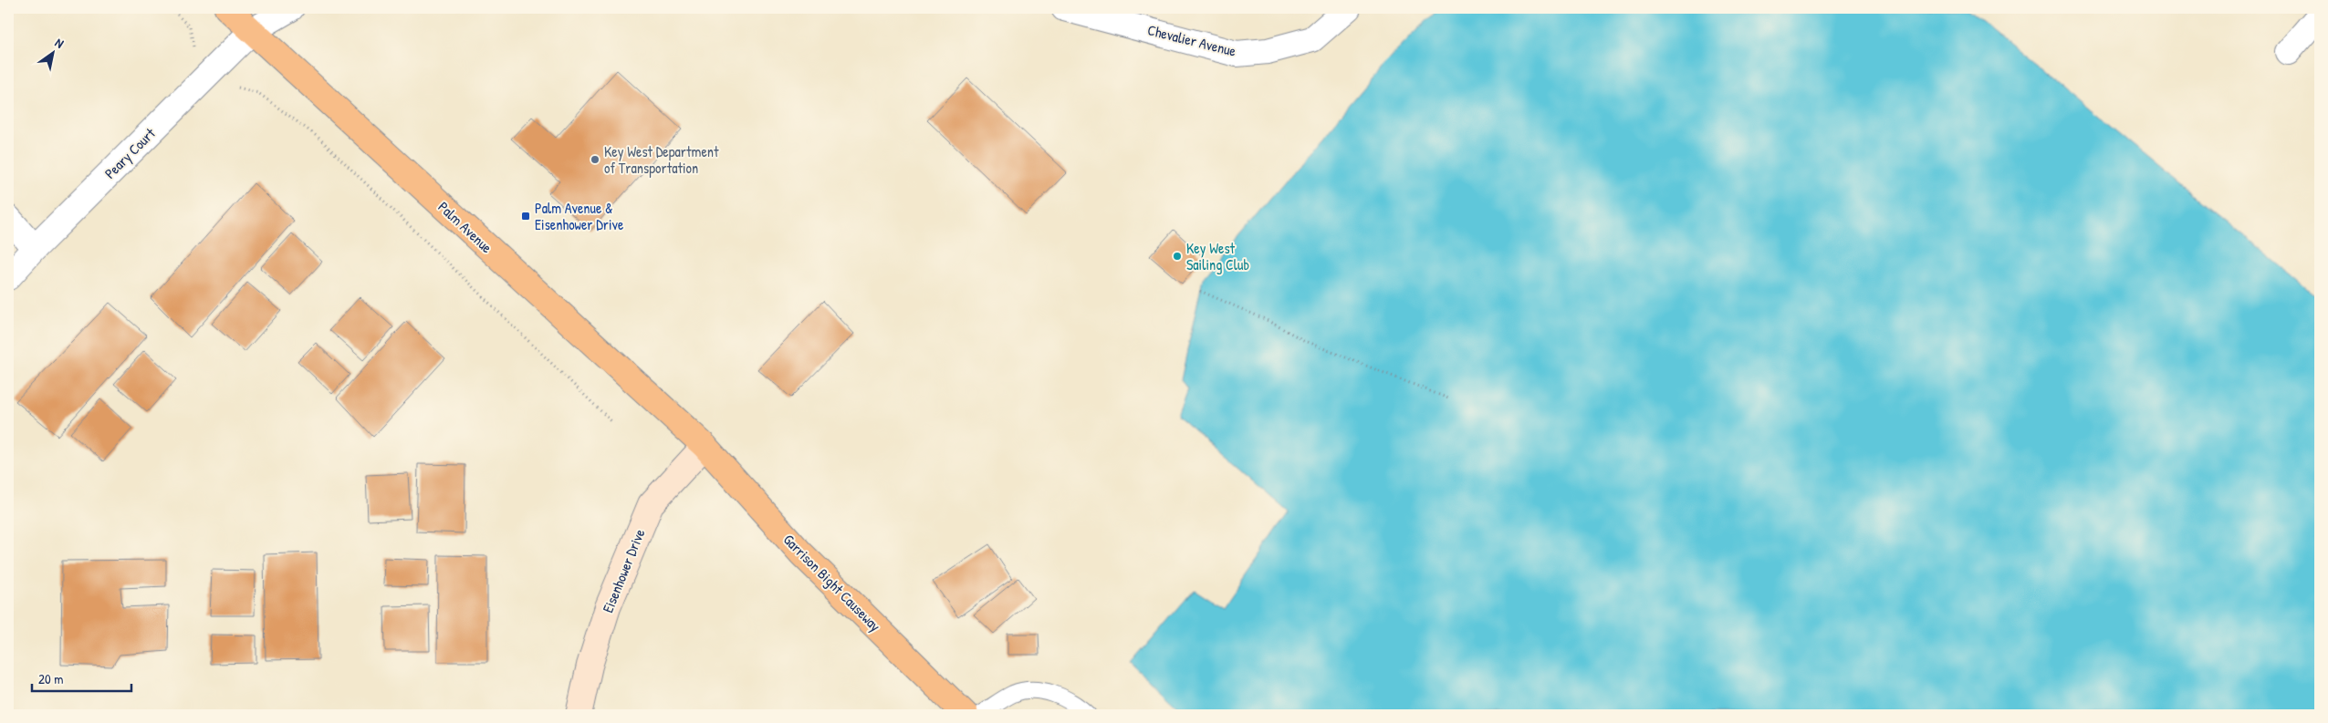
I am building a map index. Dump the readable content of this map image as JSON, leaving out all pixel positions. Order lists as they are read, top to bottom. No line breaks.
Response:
{"streets":{"main road":["Palm Avenue","Garrison Bight Causeway"],"street":["Chevalier Avenue","Peary Court","Eisenhower Drive"]},"crossings":[["Peary Court","Palm Avenue"],["Palm Avenue","Eisenhower Drive"],["Palm Avenue","Garrison Bight Causeway"],["Eisenhower Drive","Garrison Bight Causeway"]],"places":{"other":["Key West Department of Transportation","Key West Sailing Club"],"transit":["Palm Avenue & Eisenhower Drive"]},"scale_bar":"20 m","north":"top right"}
